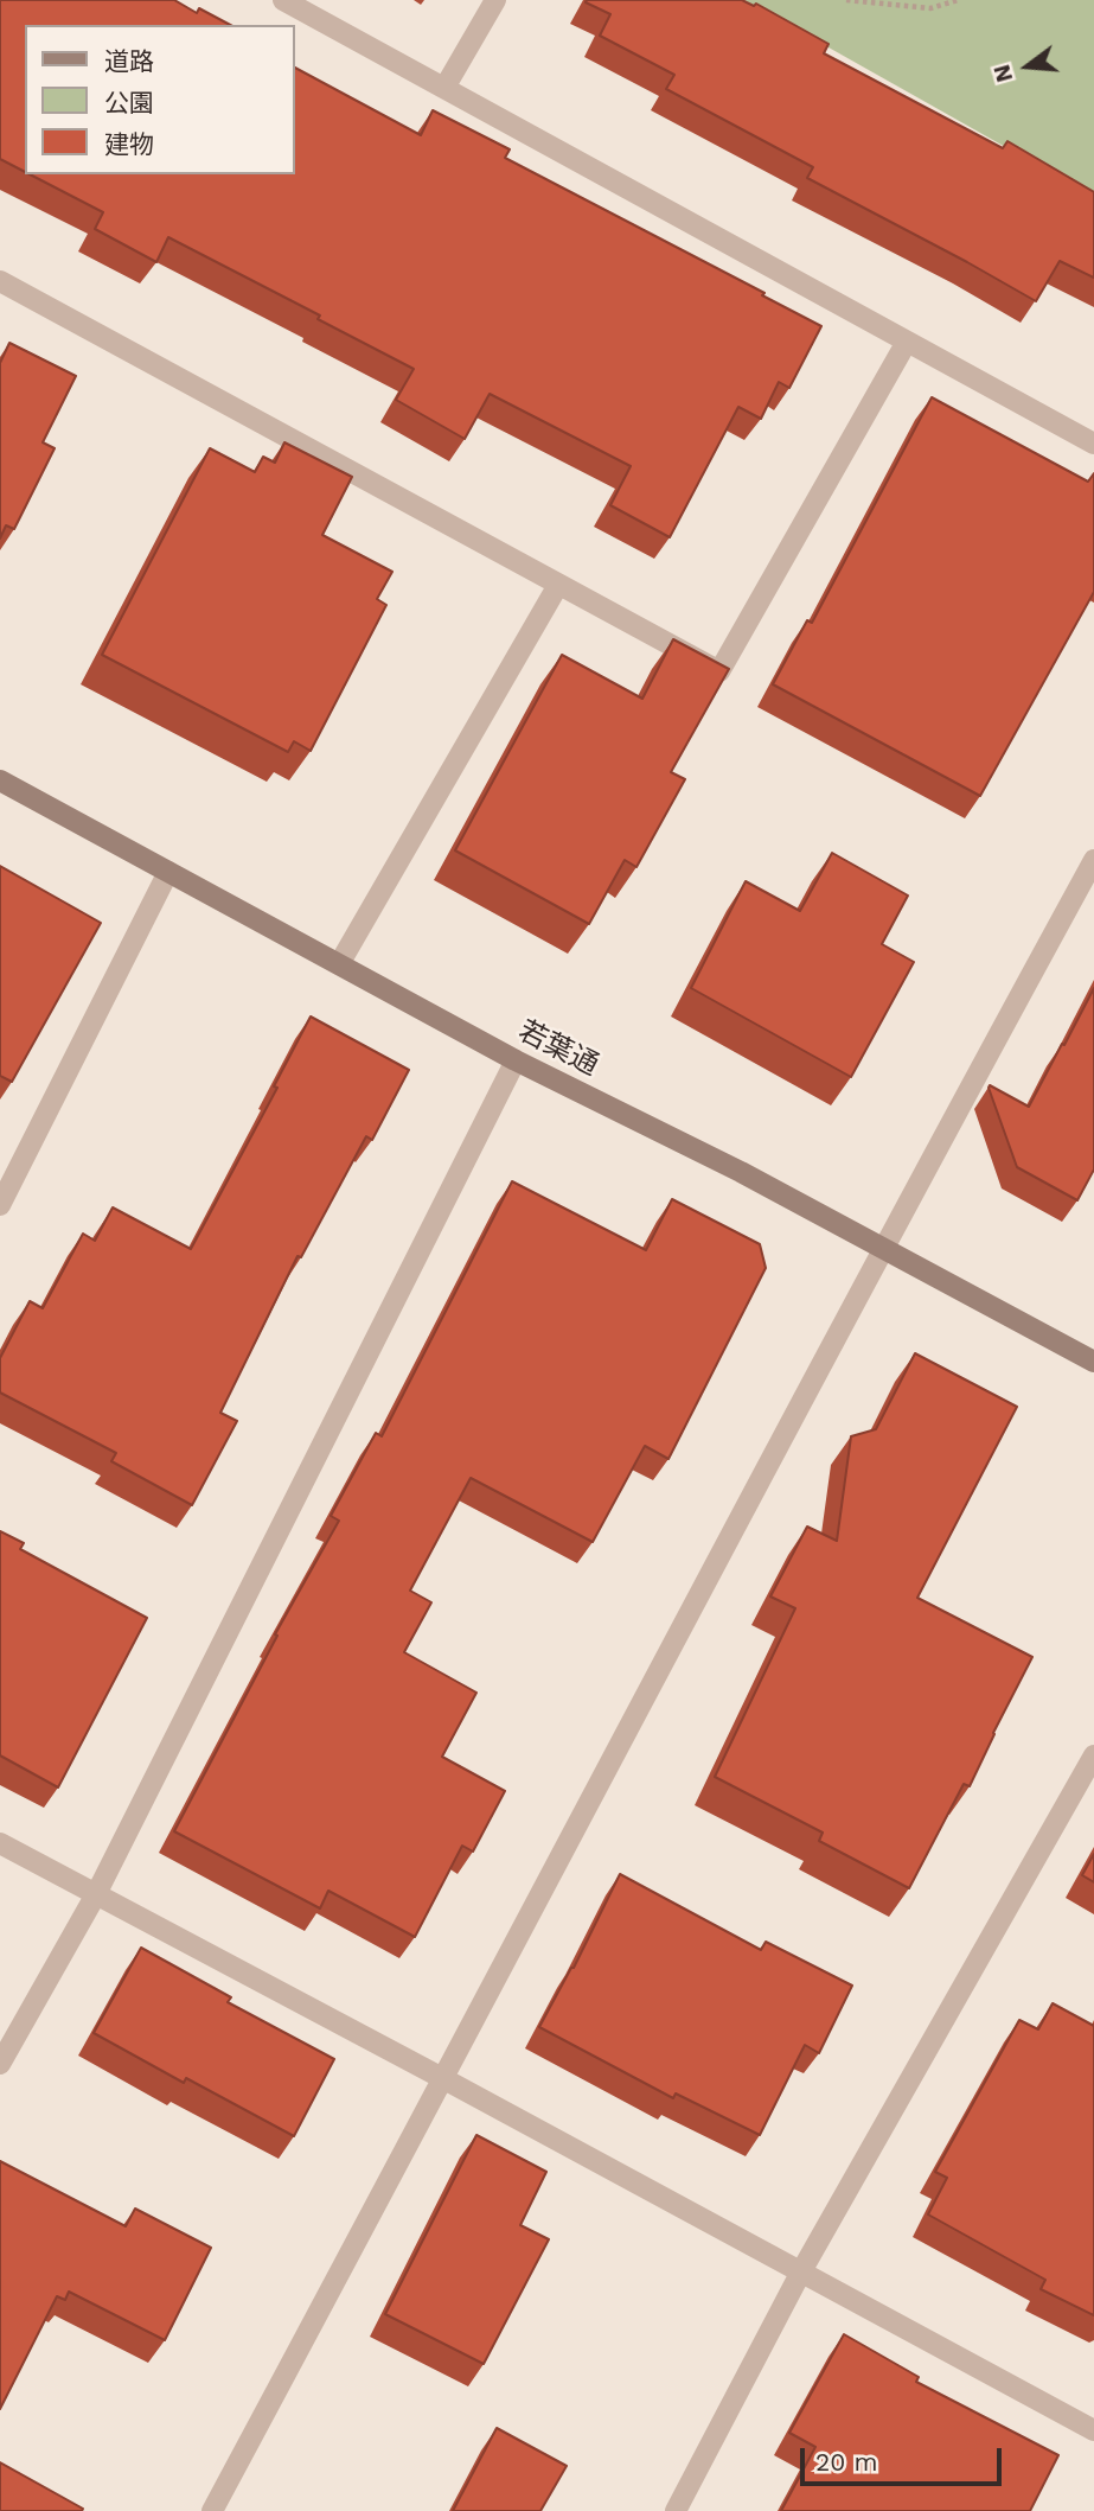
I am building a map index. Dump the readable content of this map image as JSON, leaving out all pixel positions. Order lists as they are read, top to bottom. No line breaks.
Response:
{"streets":{"street":["若葉通"]},"legend":["道路","公園","建物"],"scale_bar":"20 m","north":"left"}
